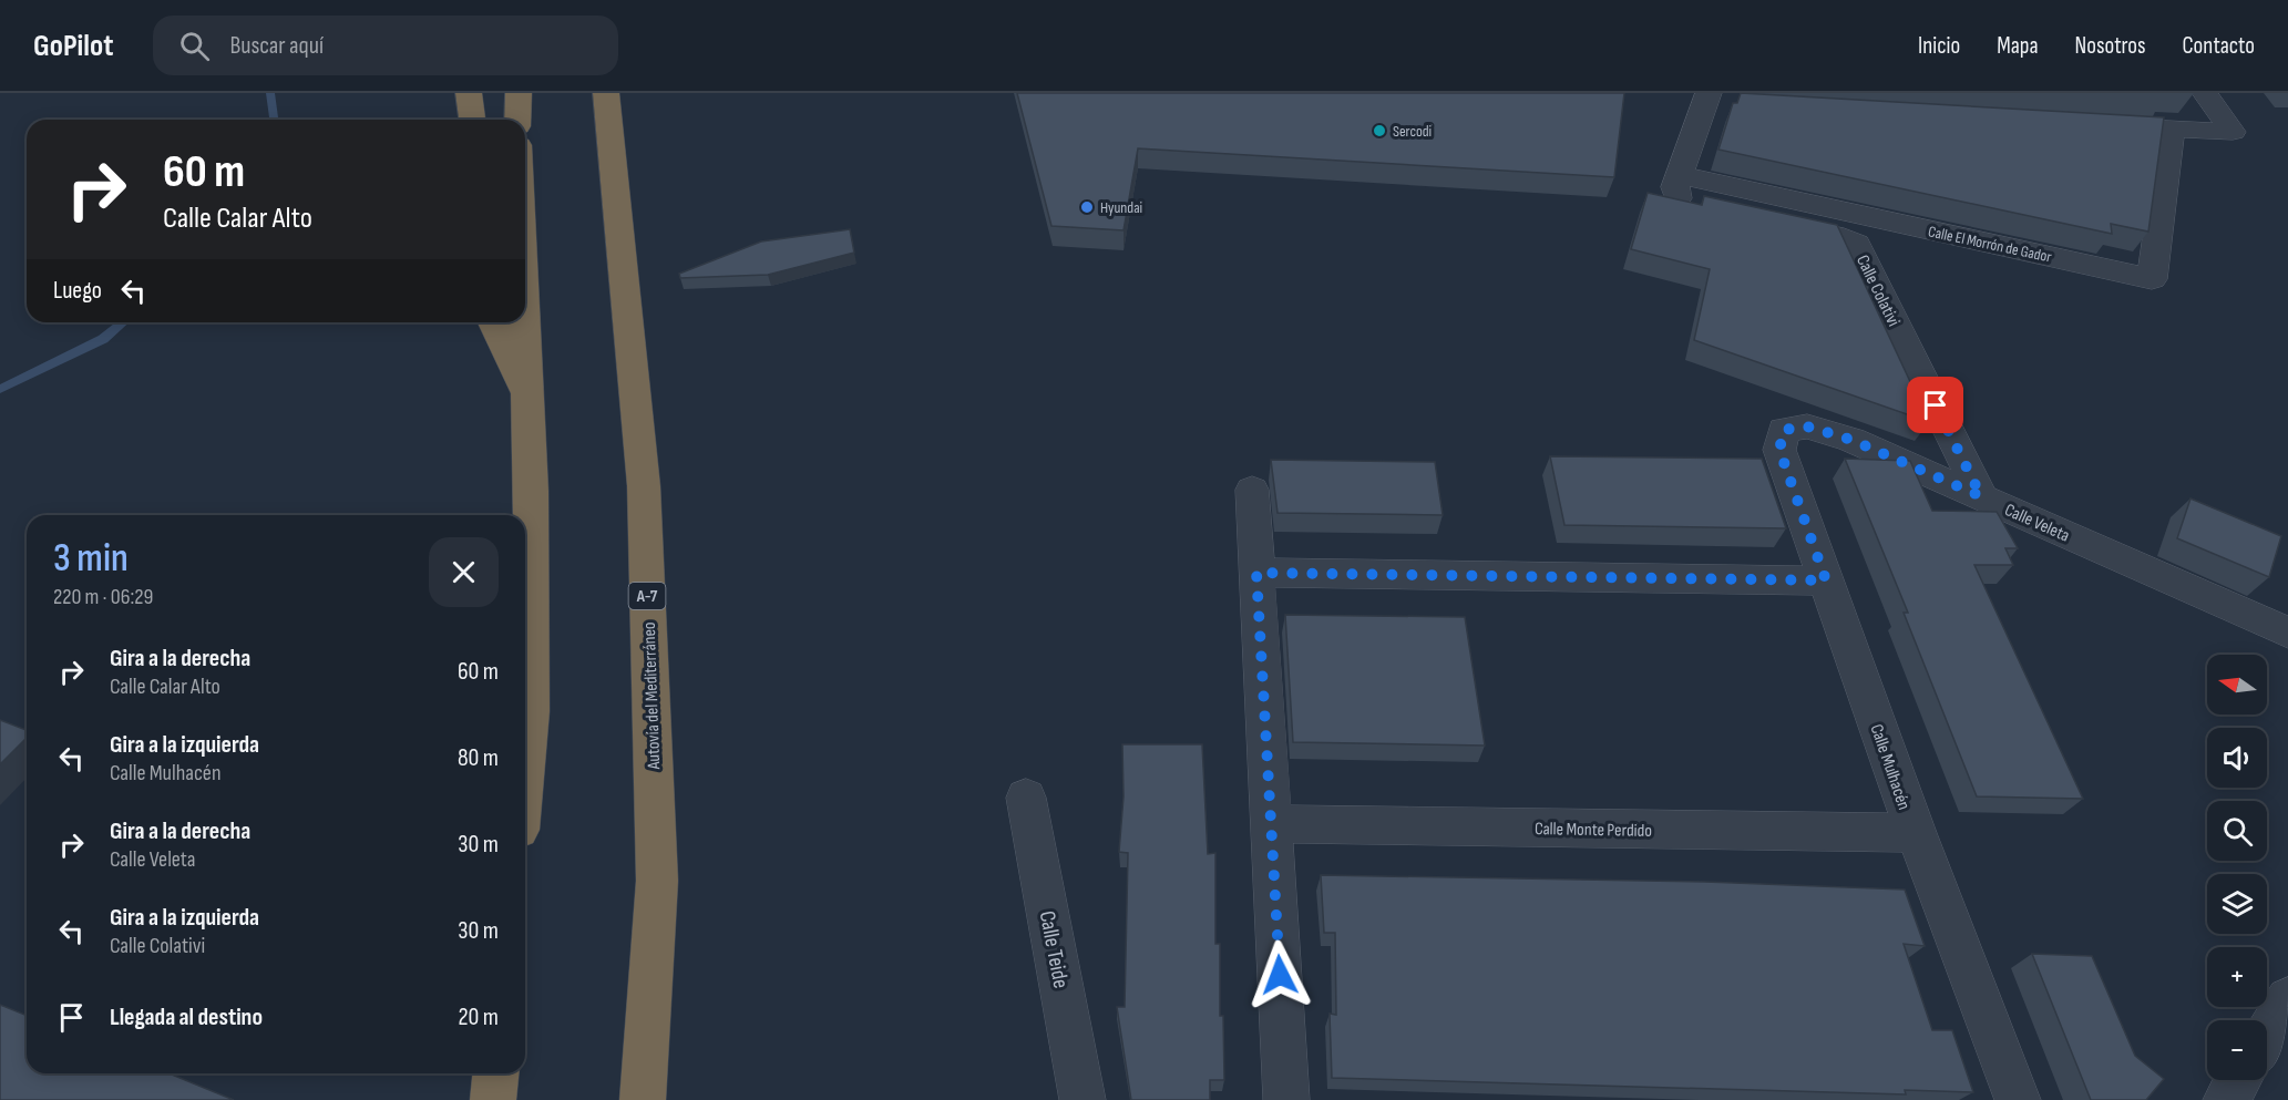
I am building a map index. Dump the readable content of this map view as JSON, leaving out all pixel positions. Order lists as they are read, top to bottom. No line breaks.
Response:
{"streets":{"highway":["A-7","Autovía del Mediterráneo"],"street":["Calle El Morrón de Gador","Calle Colativi","Calle Veleta","Calle Mulhacén","Calle Monte Perdido","Calle Teide"]},"crossings":[["Calle El Morrón de Gador","Calle Colativi"],["Calle Colativi","Calle Veleta"],["Calle Veleta","Calle Mulhacén"],["Calle Mulhacén","Calle Monte Perdido"]],"places":["Sercodi","Hyundai"],"north":"left","page":{"header":"GoPilot","search":"Buscar aquí","nav":["Inicio","Mapa","Nosotros","Contacto"],"turn":["60 m","Calle Calar Alto"],"then":"Luego","heading":["3 min","220 m · 06:29"],"list":[{"name":"Gira a la derecha","note":"Calle Calar Alto","value":"60 m"},{"name":"Gira a la izquierda","note":"Calle Mulhacén","value":"80 m"},{"name":"Gira a la derecha","note":"Calle Veleta","value":"30 m"},{"name":"Gira a la izquierda","note":"Calle Colativi","value":"30 m"},{"name":"Llegada al destino","value":"20 m"}],"map_buttons":["+","−"]}}
